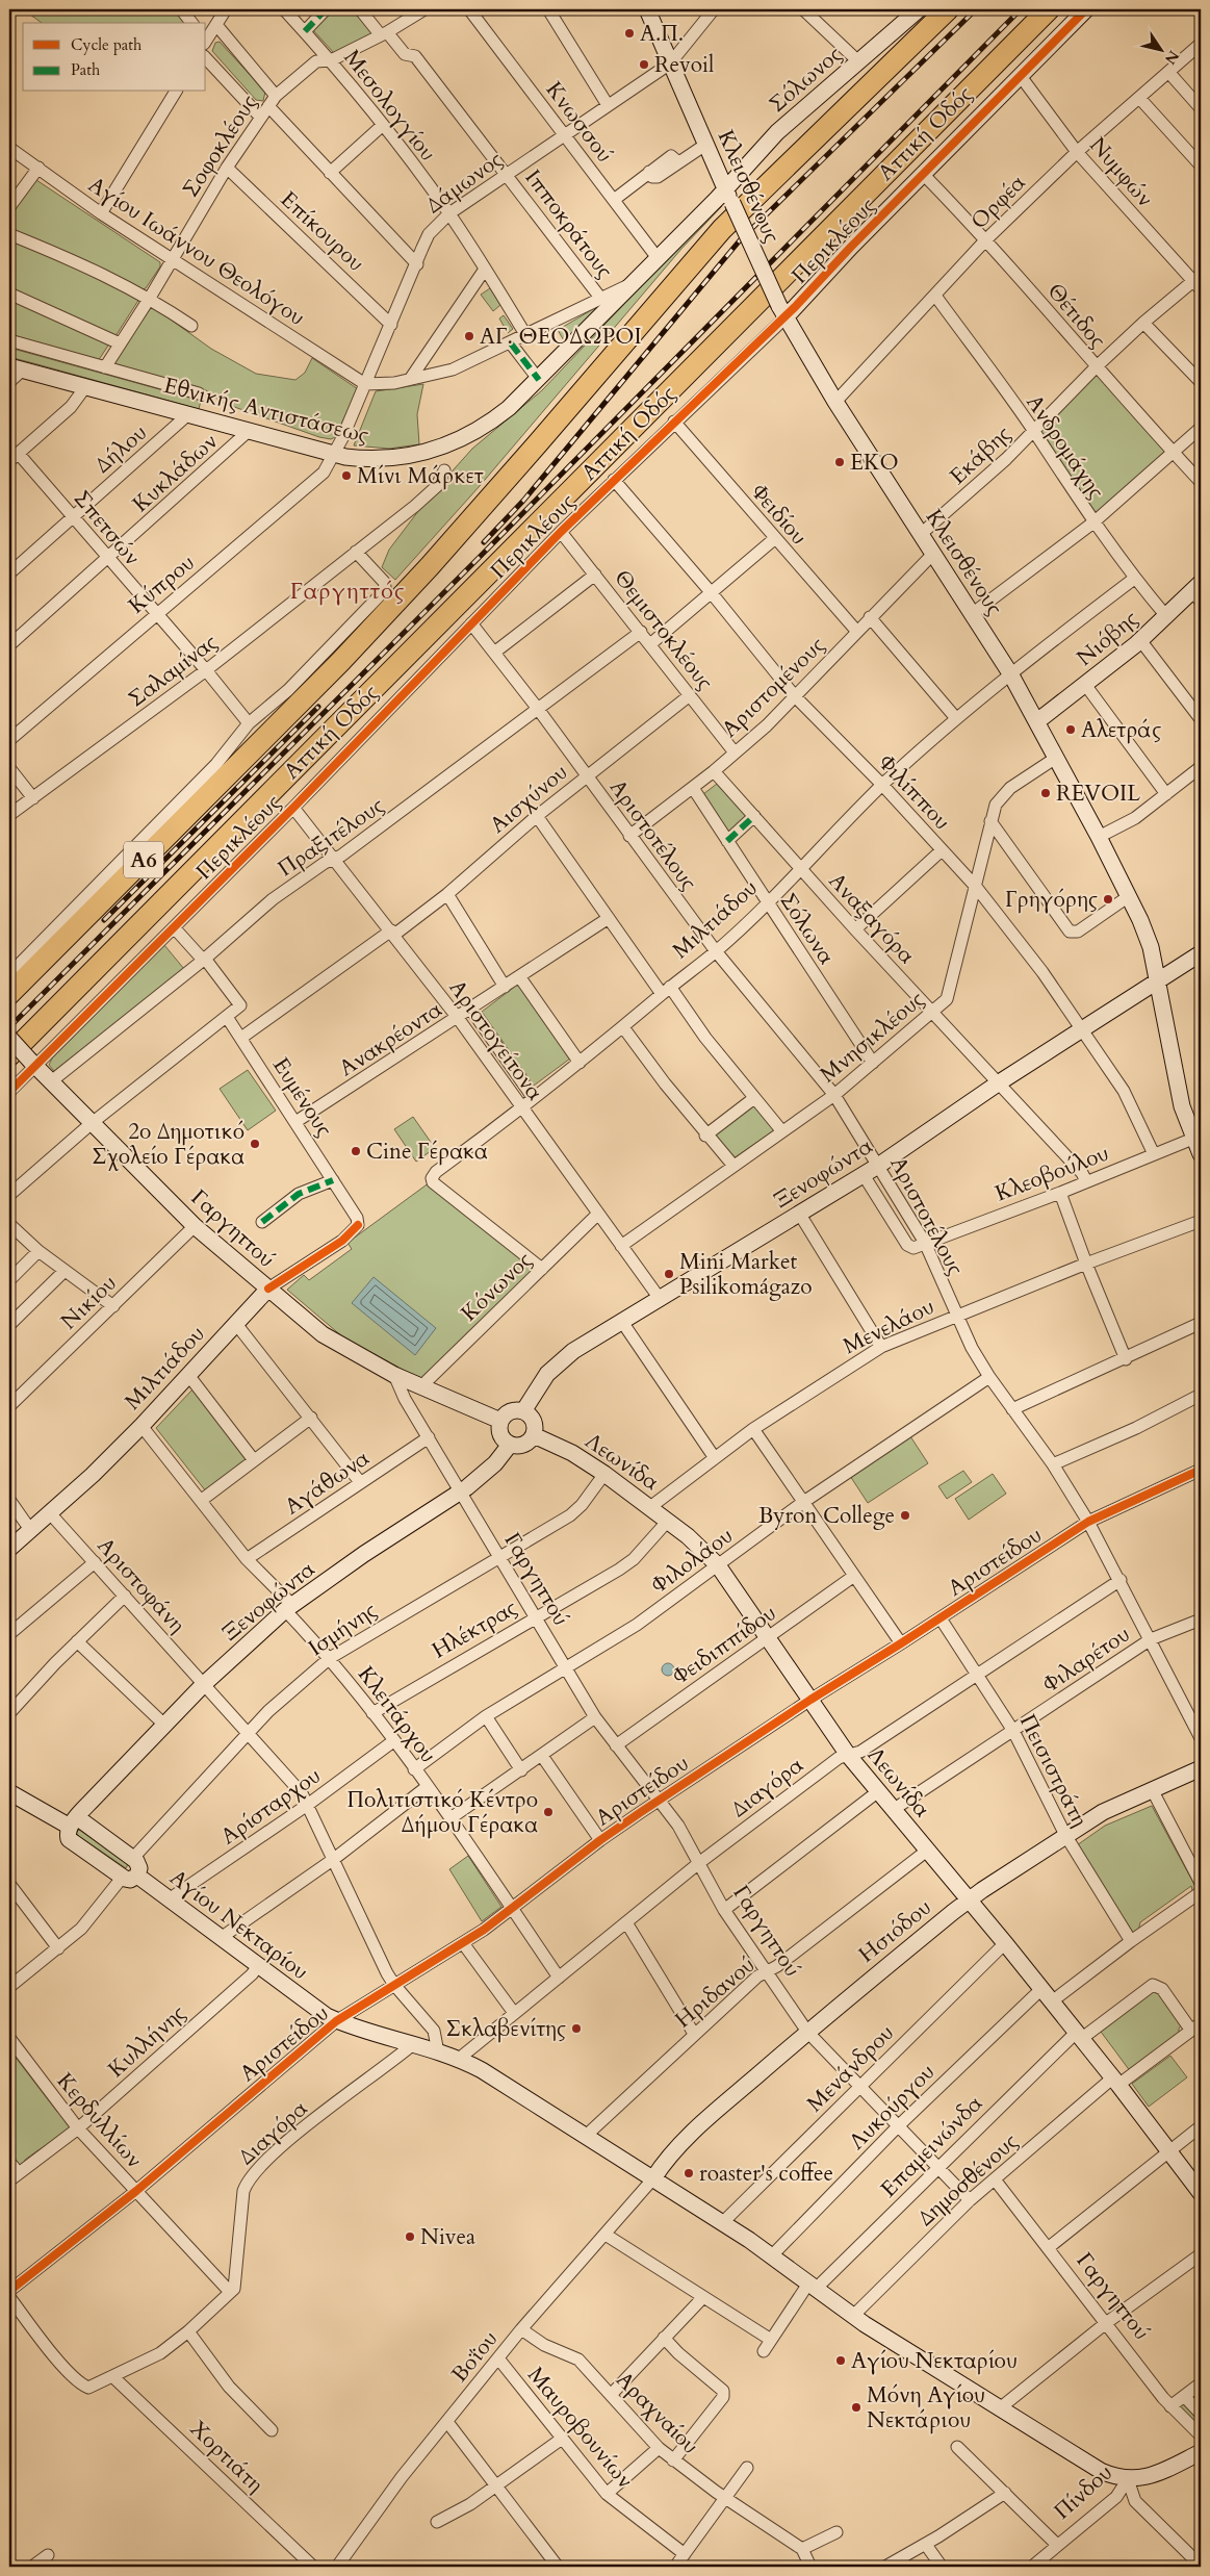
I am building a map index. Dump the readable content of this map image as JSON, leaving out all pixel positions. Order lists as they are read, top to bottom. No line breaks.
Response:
{"streets":{"highway":["Αττική Οδός","Α6"],"street":["Σόλωνος","Μεσολογγίου","Κνωσσού","Σοφοκλέους","Νυμφών","Δάμωνος","Κλεισθένους","Ορφέα","Ιπποκράτους","Επίκουρου","Περικλέους","Αγίου Ιωάννου Θεολόγου","Θέτιδος","Εθνικής Αντιστάσεως","Ανδρομάχης","Δήλου","Εκάβης","Κυκλάδων","Φειδίου","Σπετσών","Κύπρου","Θεμιστοκλέους","Νιόβης","Σαλαμίνας","Αριστομένους","Φιλίππου","Αισχύνου","Αριστοτέλους","Πραξιτέλους","Αναξαγόρα","Μιλτιάδου","Σόλωνα","Μνησικλέους","Ανακρέοντα","Αριστογείτονα","Ευμένους","Ξενοφώντα","Κλεοβούλου","Γαργηττού","Κόνωνος","Νικίου","Μενελάου","Λεωνίδα","Αγάθωνα","Φιλολάου","Αριστείδου","Αριστοφάνη","Ισμήνης","Ηλέκτρας","Φειδιππίδου","Φιλαρέτου","Κλειτάρχου","Πεισιστράτη","Διαγόρα","Αρίσταρχου","Αγίου Νεκταρίου","Ησιόδου","Ηριδανού","Κυλλήνης","Μενάνδρου","Λυκούργου","Κερδυλλίων","Επαμεινώνδα","Δημοσθένους","Βοΐου","Αραχναίου","Μαυροβουνίων","Χορτιάτη","Πίνδου"]},"crossings":[["Σόλωνος","Κλεισθένους"],["Σόλωνος","Εθνικής Αντιστάσεως"],["Μεσολογγίου","Σοφοκλέους"],["Μεσολογγίου","Δάμωνος"],["Κνωσσού","Δάμωνος"],["Κνωσσού","Εθνικής Αντιστάσεως"],["Σοφοκλέους","Ιπποκράτους"],["Σοφοκλέους","Επίκουρου"],["Σοφοκλέους","Αγίου Ιωάννου Θεολόγου"],["Νυμφών","Ορφέα"],["Νυμφών","Περικλέους"],["Νυμφών","Εκάβης"],["Δάμωνος","Κλεισθένους"],["Δάμωνος","Ιπποκράτους"],["Δάμωνος","Επίκουρου"],["Δάμωνος","Αγίου Ιωάννου Θεολόγου"],["Δάμωνος","Εθνικής Αντιστάσεως"],["Δάμωνος","Κύπρου"],["Κλεισθένους","Ορφέα"],["Κλεισθένους","Περικλέους"],["Κλεισθένους","Εθνικής Αντιστάσεως"],["Κλεισθένους","Εκάβης"],["Κλεισθένους","Νιόβης"],["Κλεισθένους","Αριστομένους"],["Κλεισθένους","Μιλτιάδου"],["Κλεισθένους","Μνησικλέους"],["Κλεισθένους","Ξενοφώντα"],["Κλεισθένους","Κλεοβούλου"],["Ορφέα","Θέτιδος"],["Ορφέα","Ανδρομάχης"],["Περικλέους","Θέτιδος"],["Περικλέους","Φειδίου"],["Περικλέους","Θεμιστοκλέους"],["Περικλέους","Φιλίππου"],["Περικλέους","Αριστοτέλους"],["Περικλέους","Αριστογείτονα"],["Περικλέους","Γαργηττού"],["Θέτιδος","Εκάβης"],["Εθνικής Αντιστάσεως","Δήλου"],["Εθνικής Αντιστάσεως","Κυκλάδων"],["Εθνικής Αντιστάσεως","Κύπρου"],["Ανδρομάχης","Εκάβης"],["Ανδρομάχης","Νιόβης"],["Ανδρομάχης","Μιλτιάδου"],["Δήλου","Σπετσών"],["Κυκλάδων","Σπετσών"],["Φειδίου","Αριστομένους"],["Σπετσών","Κύπρου"],["Σπετσών","Σαλαμίνας"],["Θεμιστοκλέους","Αριστομένους"],["Θεμιστοκλέους","Αισχύνου"],["Θεμιστοκλέους","Πραξιτέλους"],["Αριστομένους","Φιλίππου"],["Αριστομένους","Αριστοτέλους"],["Αριστομένους","Αναξαγόρα"],["Αριστομένους","Σόλωνα"],["Φιλίππου","Μιλτιάδου"],["Φιλίππου","Μνησικλέους"],["Φιλίππου","Ξενοφώντα"],["Φιλίππου","Κλεοβούλου"],["Αισχύνου","Αριστοτέλους"],["Αισχύνου","Αριστογείτονα"],["Αισχύνου","Ευμένους"],["Αριστοτέλους","Πραξιτέλους"],["Αριστοτέλους","Μιλτιάδου"],["Αριστοτέλους","Μνησικλέους"],["Αριστοτέλους","Ξενοφώντα"],["Αριστοτέλους","Κλεοβούλου"],["Αριστοτέλους","Μενελάου"],["Αριστοτέλους","Φιλολάου"],["Αριστοτέλους","Αριστείδου"],["Αριστοτέλους","Φιλαρέτου"],["Αριστοτέλους","Διαγόρα"],["Πραξιτέλους","Αριστογείτονα"],["Πραξιτέλους","Γαργηττού"],["Αναξαγόρα","Μιλτιάδου"],["Αναξαγόρα","Μνησικλέους"],["Αναξαγόρα","Ξενοφώντα"],["Αναξαγόρα","Κλεοβούλου"],["Μιλτιάδου","Σόλωνα"],["Μιλτιάδου","Αριστογείτονα"],["Μιλτιάδου","Ευμένους"],["Μιλτιάδου","Γαργηττού"],["Μιλτιάδου","Κόνωνος"],["Μιλτιάδου","Αριστοφάνη"],["Μιλτιάδου","Κλειτάρχου"],["Σόλωνα","Μνησικλέους"],["Μνησικλέους","Αριστογείτονα"],["Ανακρέοντα","Αριστογείτονα"],["Ανακρέοντα","Ευμένους"],["Αριστογείτονα","Ξενοφώντα"],["Αριστογείτονα","Κόνωνος"],["Ξενοφώντα","Γαργηττού"],["Ξενοφώντα","Λεωνίδα"],["Ξενοφώντα","Αριστοφάνη"],["Ξενοφώντα","Κλειτάρχου"],["Ξενοφώντα","Αγίου Νεκταρίου"],["Γαργηττού","Νικίου"],["Γαργηττού","Αγάθωνα"],["Γαργηττού","Φιλολάου"],["Γαργηττού","Αριστείδου"],["Γαργηττού","Ισμήνης"],["Γαργηττού","Ηλέκτρας"],["Γαργηττού","Φειδιππίδου"],["Γαργηττού","Διαγόρα"],["Γαργηττού","Ησιόδου"],["Γαργηττού","Ηριδανού"],["Γαργηττού","Μενάνδρου"],["Γαργηττού","Λυκούργου"],["Γαργηττού","Επαμεινώνδα"],["Γαργηττού","Δημοσθένους"],["Μενελάου","Λεωνίδα"],["Λεωνίδα","Φιλολάου"],["Λεωνίδα","Αριστείδου"],["Λεωνίδα","Ισμήνης"],["Λεωνίδα","Ηλέκτρας"],["Λεωνίδα","Φειδιππίδου"],["Λεωνίδα","Φιλαρέτου"],["Λεωνίδα","Διαγόρα"],["Λεωνίδα","Ησιόδου"],["Λεωνίδα","Ηριδανού"],["Λεωνίδα","Μενάνδρου"],["Λεωνίδα","Λυκούργου"],["Λεωνίδα","Επαμεινώνδα"],["Λεωνίδα","Δημοσθένους"],["Αγάθωνα","Κλειτάρχου"],["Φιλολάου","Κλειτάρχου"],["Αριστείδου","Αριστοφάνη"],["Αριστείδου","Κλειτάρχου"],["Αριστείδου","Πεισιστράτη"],["Αριστείδου","Αγίου Νεκταρίου"],["Αριστείδου","Κερδυλλίων"],["Αριστοφάνη","Ισμήνης"],["Αριστοφάνη","Αρίσταρχου"],["Αριστοφάνη","Αγίου Νεκταρίου"],["Ισμήνης","Κλειτάρχου"],["Ηλέκτρας","Κλειτάρχου"],["Φιλαρέτου","Πεισιστράτη"],["Κλειτάρχου","Διαγόρα"],["Κλειτάρχου","Αρίσταρχου"],["Πεισιστράτη","Διαγόρα"],["Πεισιστράτη","Ησιόδου"],["Διαγόρα","Αγίου Νεκταρίου"],["Διαγόρα","Κερδυλλίων"],["Αρίσταρχου","Αγίου Νεκταρίου"],["Αγίου Νεκταρίου","Ησιόδου"],["Αγίου Νεκταρίου","Ηριδανού"],["Αγίου Νεκταρίου","Κυλλήνης"],["Αγίου Νεκταρίου","Μενάνδρου"],["Αγίου Νεκταρίου","Λυκούργου"],["Αγίου Νεκταρίου","Επαμεινώνδα"],["Αγίου Νεκταρίου","Δημοσθένους"],["Αγίου Νεκταρίου","Βοΐου"],["Αγίου Νεκταρίου","Πίνδου"],["Ησιόδου","Βοΐου"],["Κυλλήνης","Κερδυλλίων"],["Επαμεινώνδα","Δημοσθένους"],["Βοΐου","Αραχναίου"],["Βοΐου","Μαυροβουνίων"]],"districts":["Γαργηττός"],"places":["Α.Π.","Revoil","ΑΓ. ΘΕΟΔΩΡΟΙ","ΕΚΟ","Μίνι Μάρκετ","Αλετράς","REVOIL","Γρηγόρης","2ο Δημοτικό Σχολείο Γέρακα","Cine Γέρακα","Mini Market Psilikomágazo","Byron College","Πολιτιστικό Κέντρο Δήμου Γέρακα","Σκλαβενίτης","roaster's coffee","Nivea","Αγίου Νεκταρίου","Μόνη Αγίου Νεκτάριου"],"legend":["Cycle path","Path"],"north":"bottom right"}
